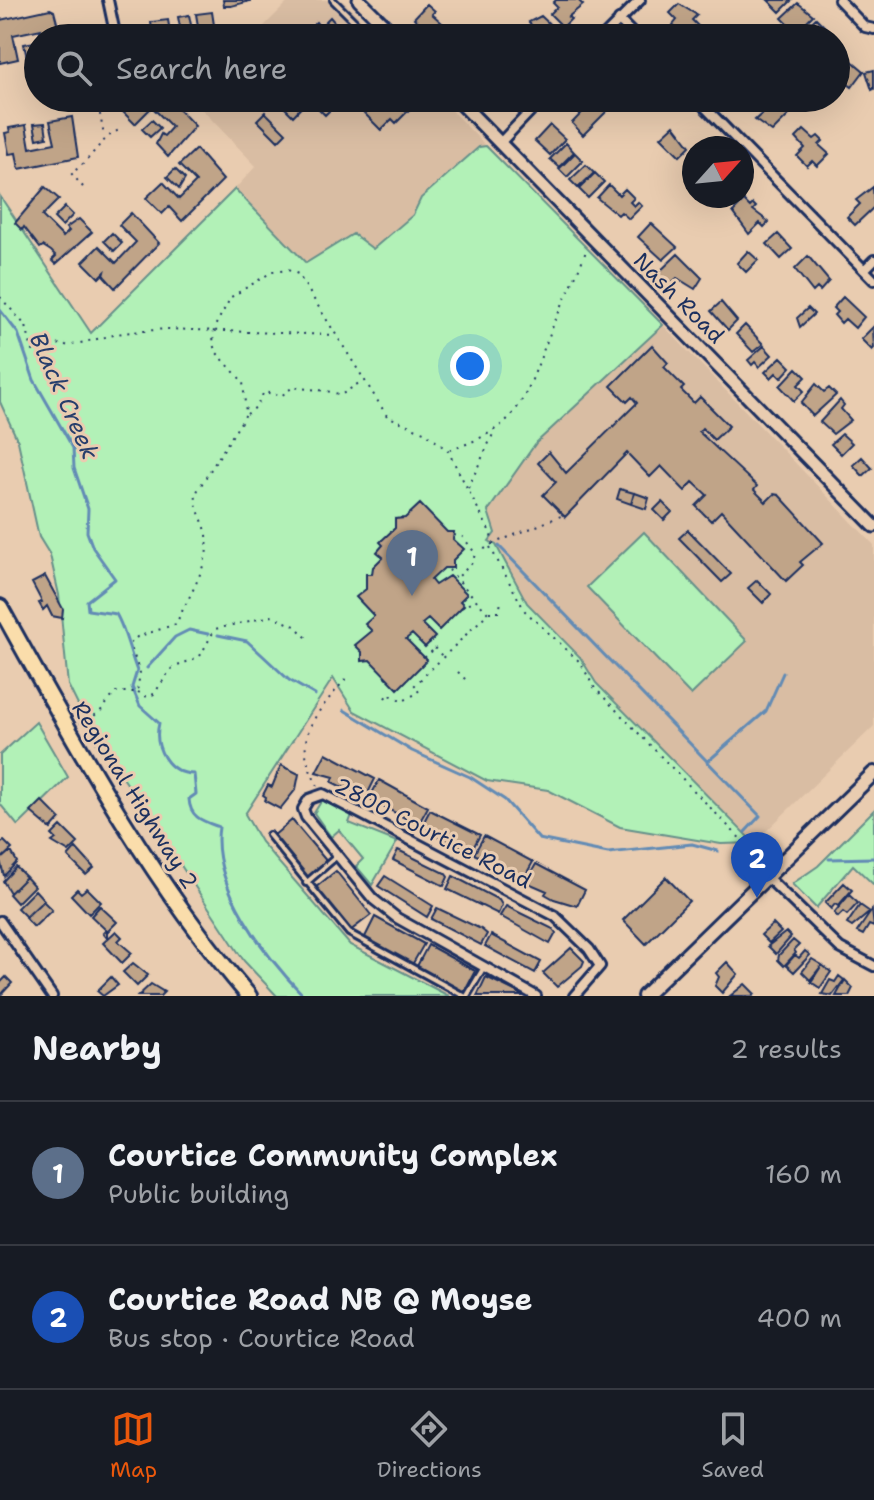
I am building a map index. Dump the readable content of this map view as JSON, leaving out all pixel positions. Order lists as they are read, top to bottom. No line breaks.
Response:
{"streets":{"main road":["Regional Highway 2"],"street":["Nash Road","2800 Courtice Road"]},"water":["Black Creek"],"north":"top right","page":{"search":"Search here","pins":["1","2"],"heading":["Nearby","2 results"],"list":[{"mark":"1","name":"Courtice Community Complex","note":"Public building","value":"160 m"},{"mark":"2","name":"Courtice Road NB @ Moyse","note":"Bus stop · Courtice Road","value":"400 m"}],"nav":["Map","Directions","Saved"]}}
